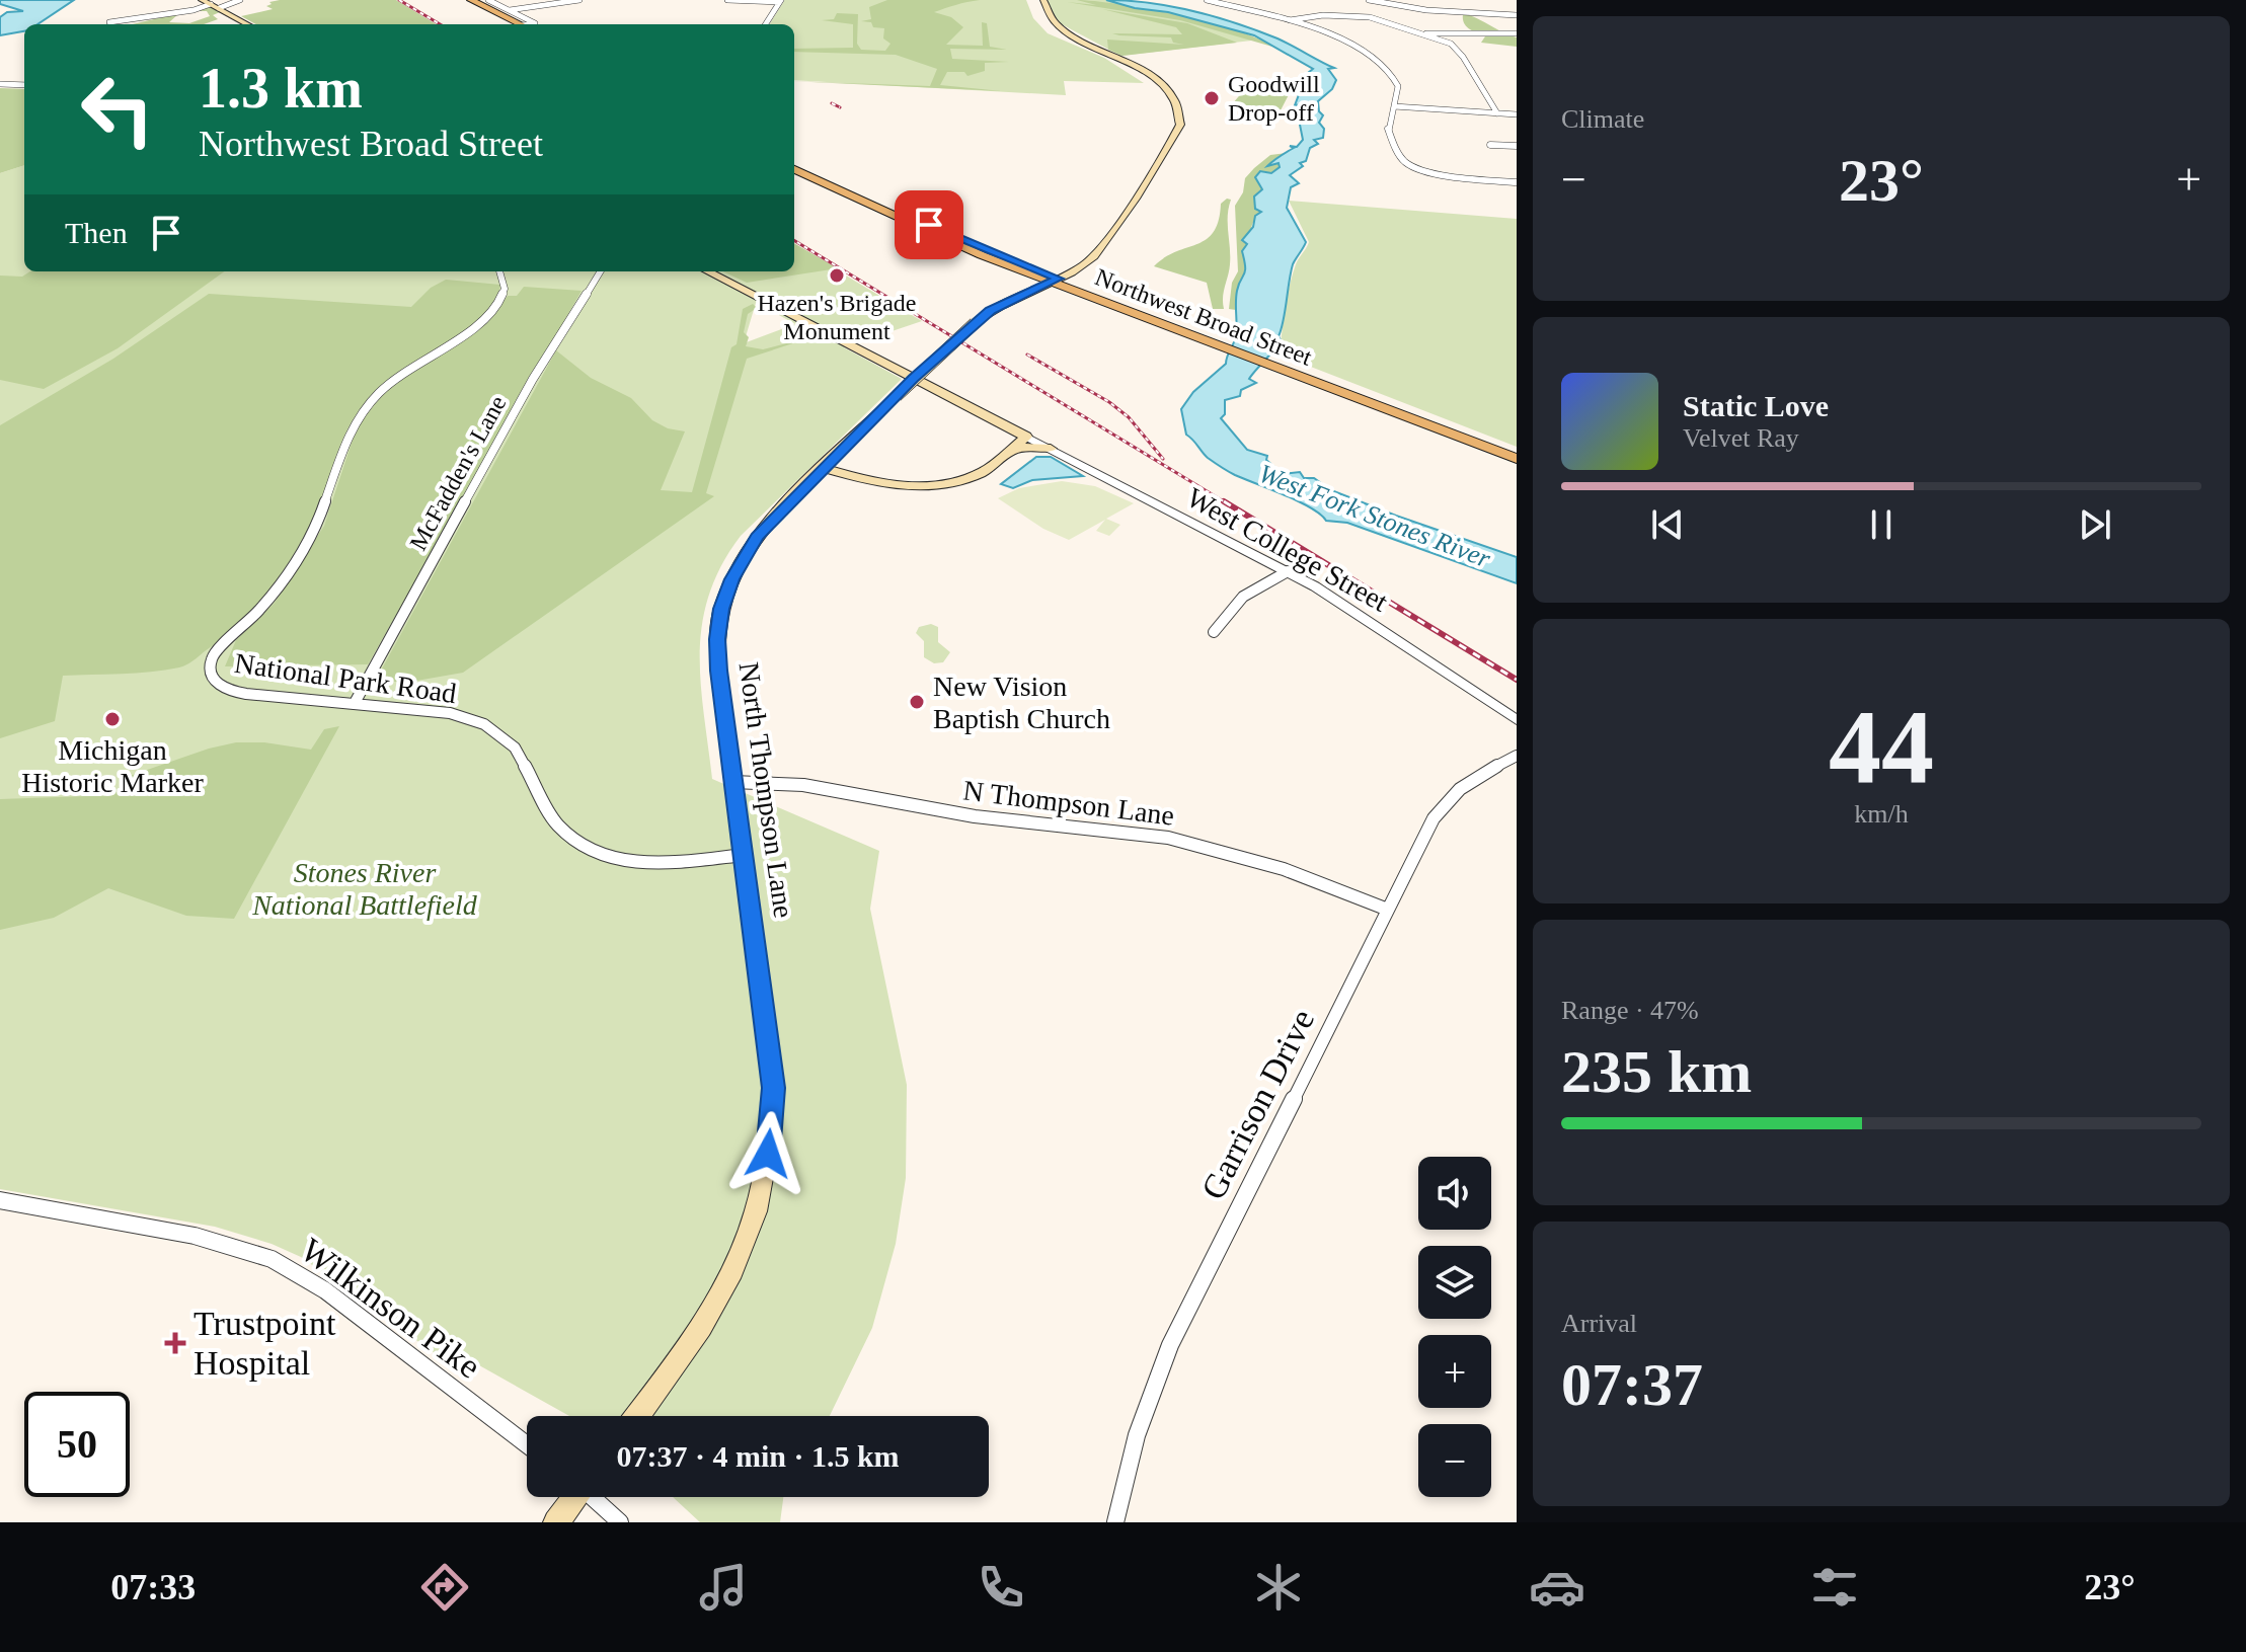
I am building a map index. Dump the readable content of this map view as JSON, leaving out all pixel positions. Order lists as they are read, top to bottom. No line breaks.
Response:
{"streets":{"main road":["Northwest Broad Street","North Thompson Lane"],"street":["McFadden's Lane","West College Street","National Park Road","N Thompson Lane","Garrison Drive","Wilkinson Pike"]},"crossings":[["Northwest Broad Street","North Thompson Lane"],["McFadden's Lane","National Park Road"],["National Park Road","North Thompson Lane"],["North Thompson Lane","N Thompson Lane"],["N Thompson Lane","Garrison Drive"]],"water":["West Fork Stones River"],"parks":["Stones River National Battlefield"],"places":{"other":["Goodwill Drop-off","Hazen's Brigade Monument","New Vision Baptish Church","Michigan Historic Marker"],"health":["Trustpoint Hospital"]},"page":{"tile":["Climate",["44","km/h"],["Range · 47%","235 km"],["Arrival","07:37"]],"turn":["1.3 km","Northwest Broad Street"],"heat":["−","23°","+"],"then":"Then","song":["Static Love","Velvet Ray"],"map_buttons":["+","−"],"limit":"50","trip":"07:37 · 4 min · 1.5 km","tabs":["07:33","23°"]}}
